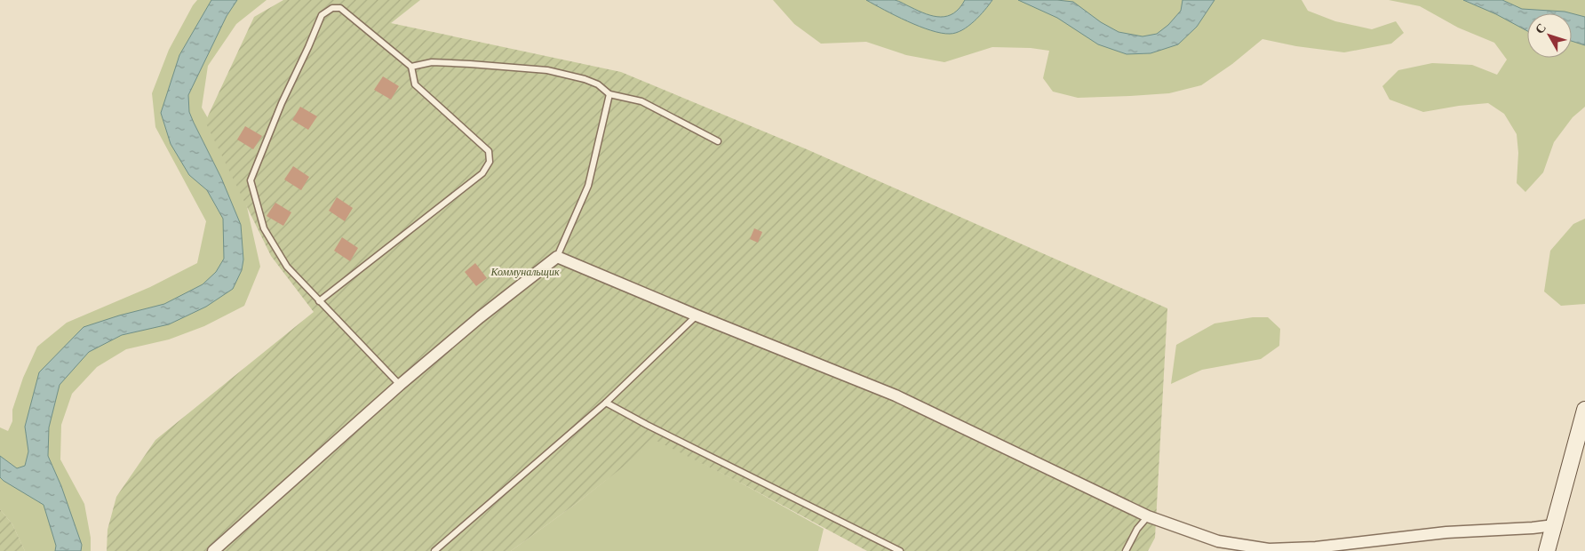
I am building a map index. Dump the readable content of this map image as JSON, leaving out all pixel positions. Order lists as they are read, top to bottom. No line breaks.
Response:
{"parks":["Коммунальщик"],"north":"top left"}
